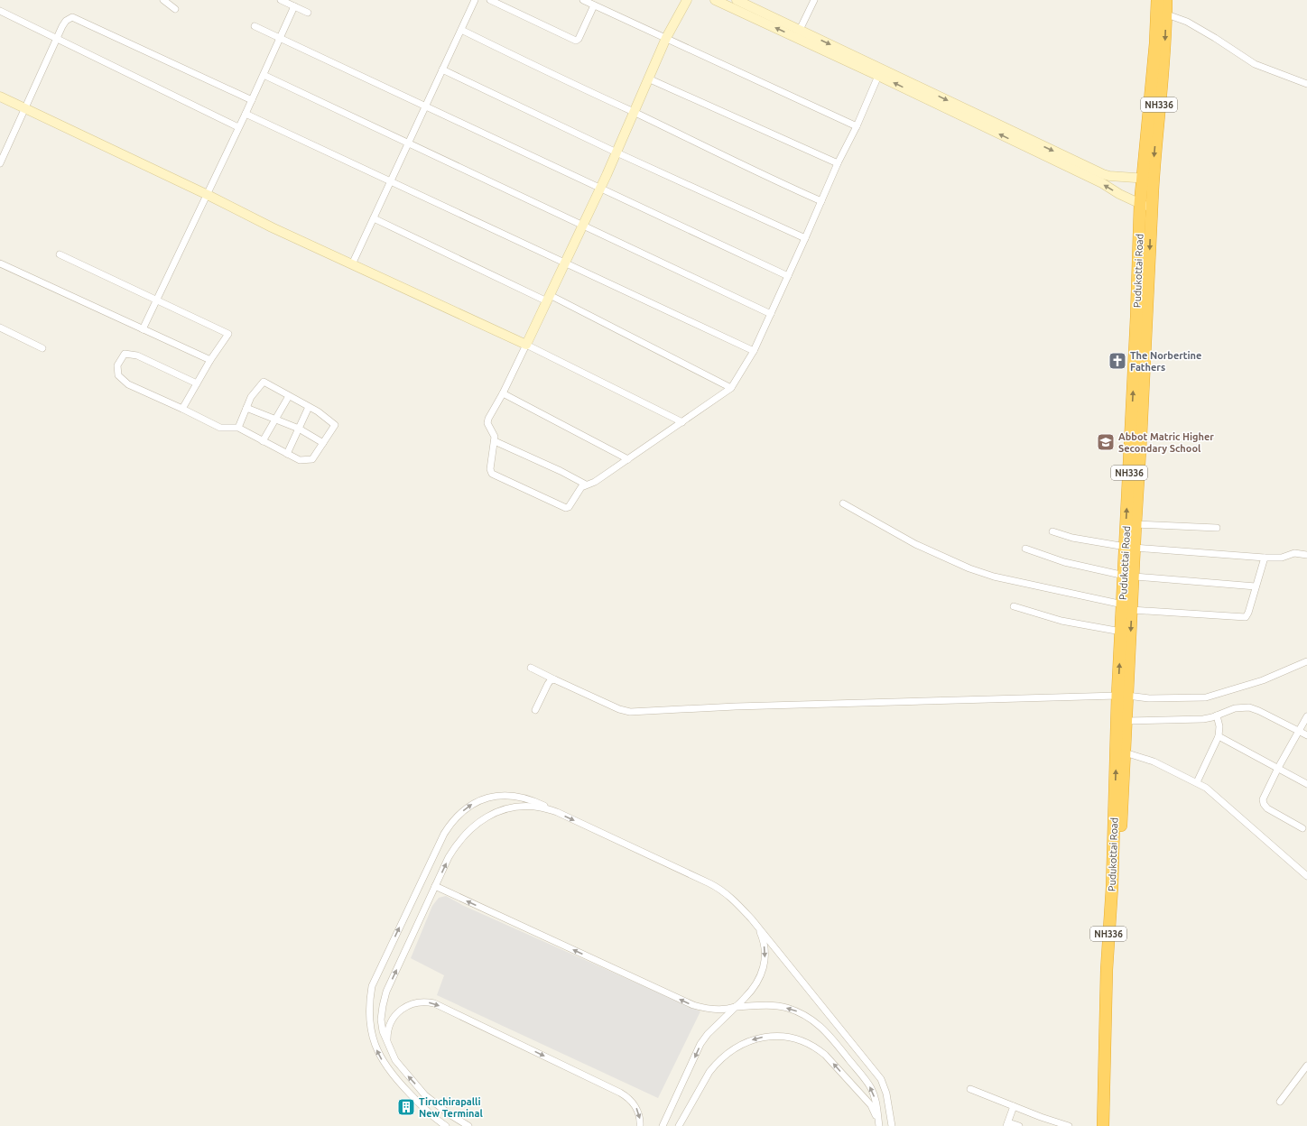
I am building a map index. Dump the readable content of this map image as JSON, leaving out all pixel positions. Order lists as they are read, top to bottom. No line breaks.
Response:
{"streets":{"highway":["NH336","Pudukottai Road"]},"places":{"church":["The Norbertine Fathers"],"school or university":["Abbot Matric Higher Secondary School"],"building":["Tiruchirapalli New Terminal"]}}
